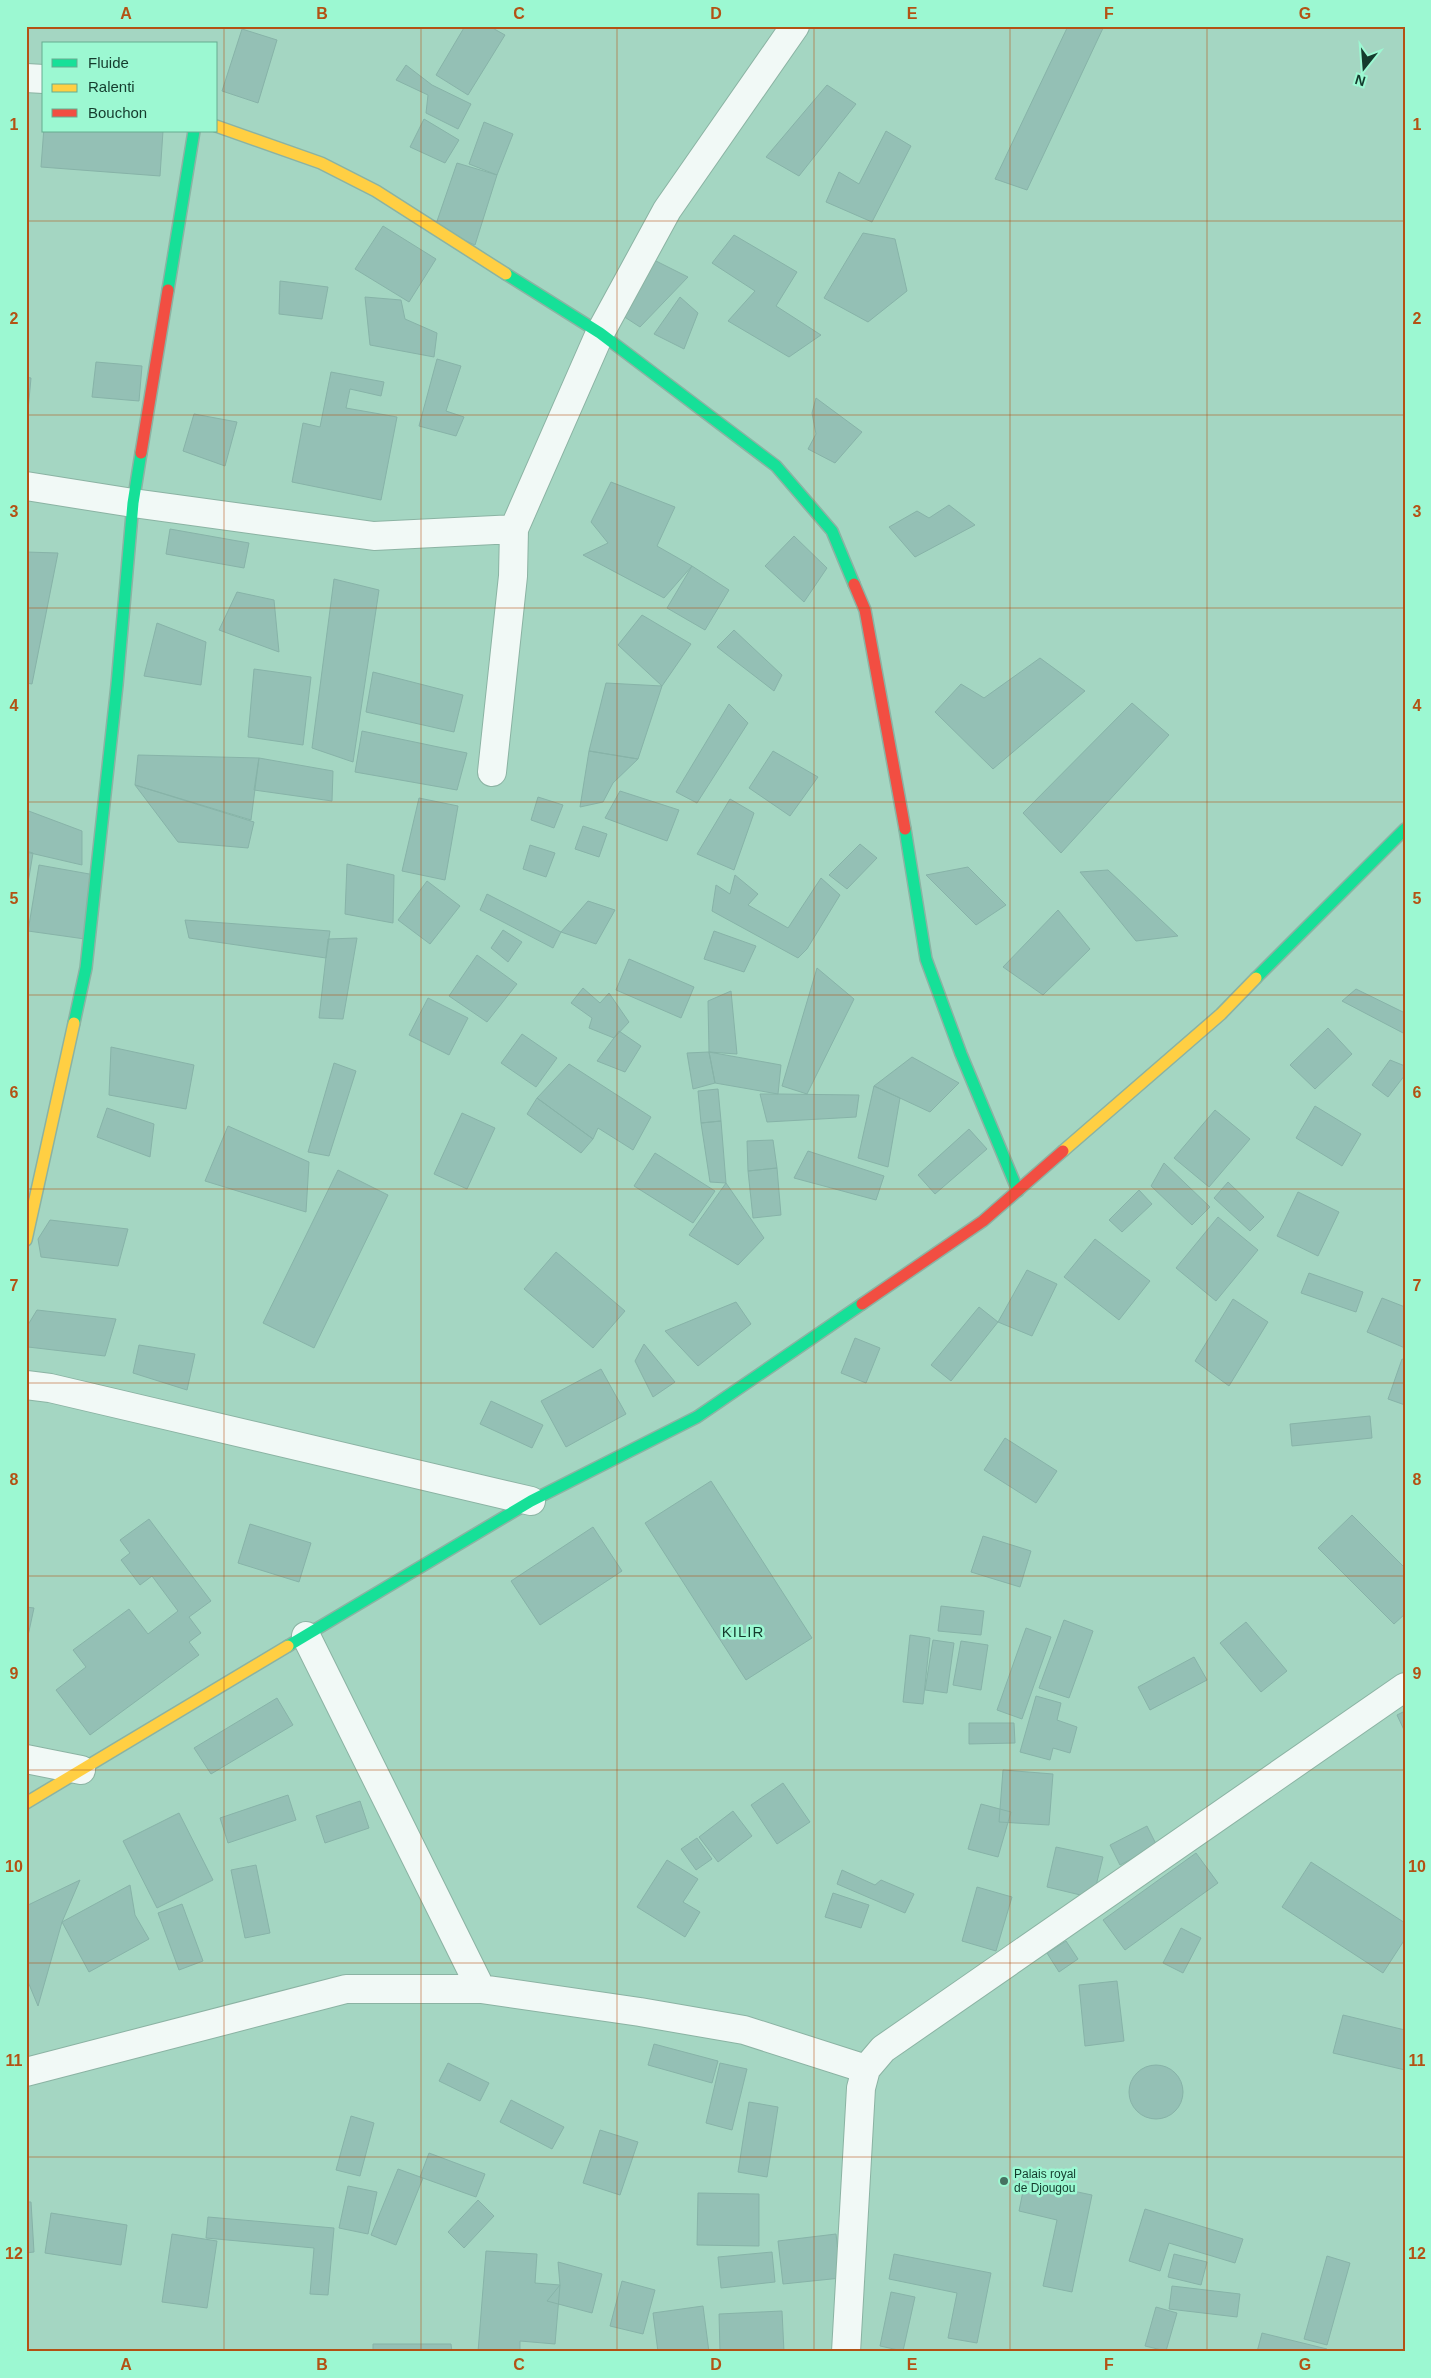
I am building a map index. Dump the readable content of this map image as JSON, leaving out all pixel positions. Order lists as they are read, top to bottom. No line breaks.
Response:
{"districts":["KILIR"],"places":["Palais royal de Djougou"],"legend":["Fluide","Ralenti","Bouchon"],"north":"bottom","grid":{"columns":["A","B","C","D","E","F","G"],"rows":["1","2","3","4","5","6","7","8","9","10","11","12"]}}
